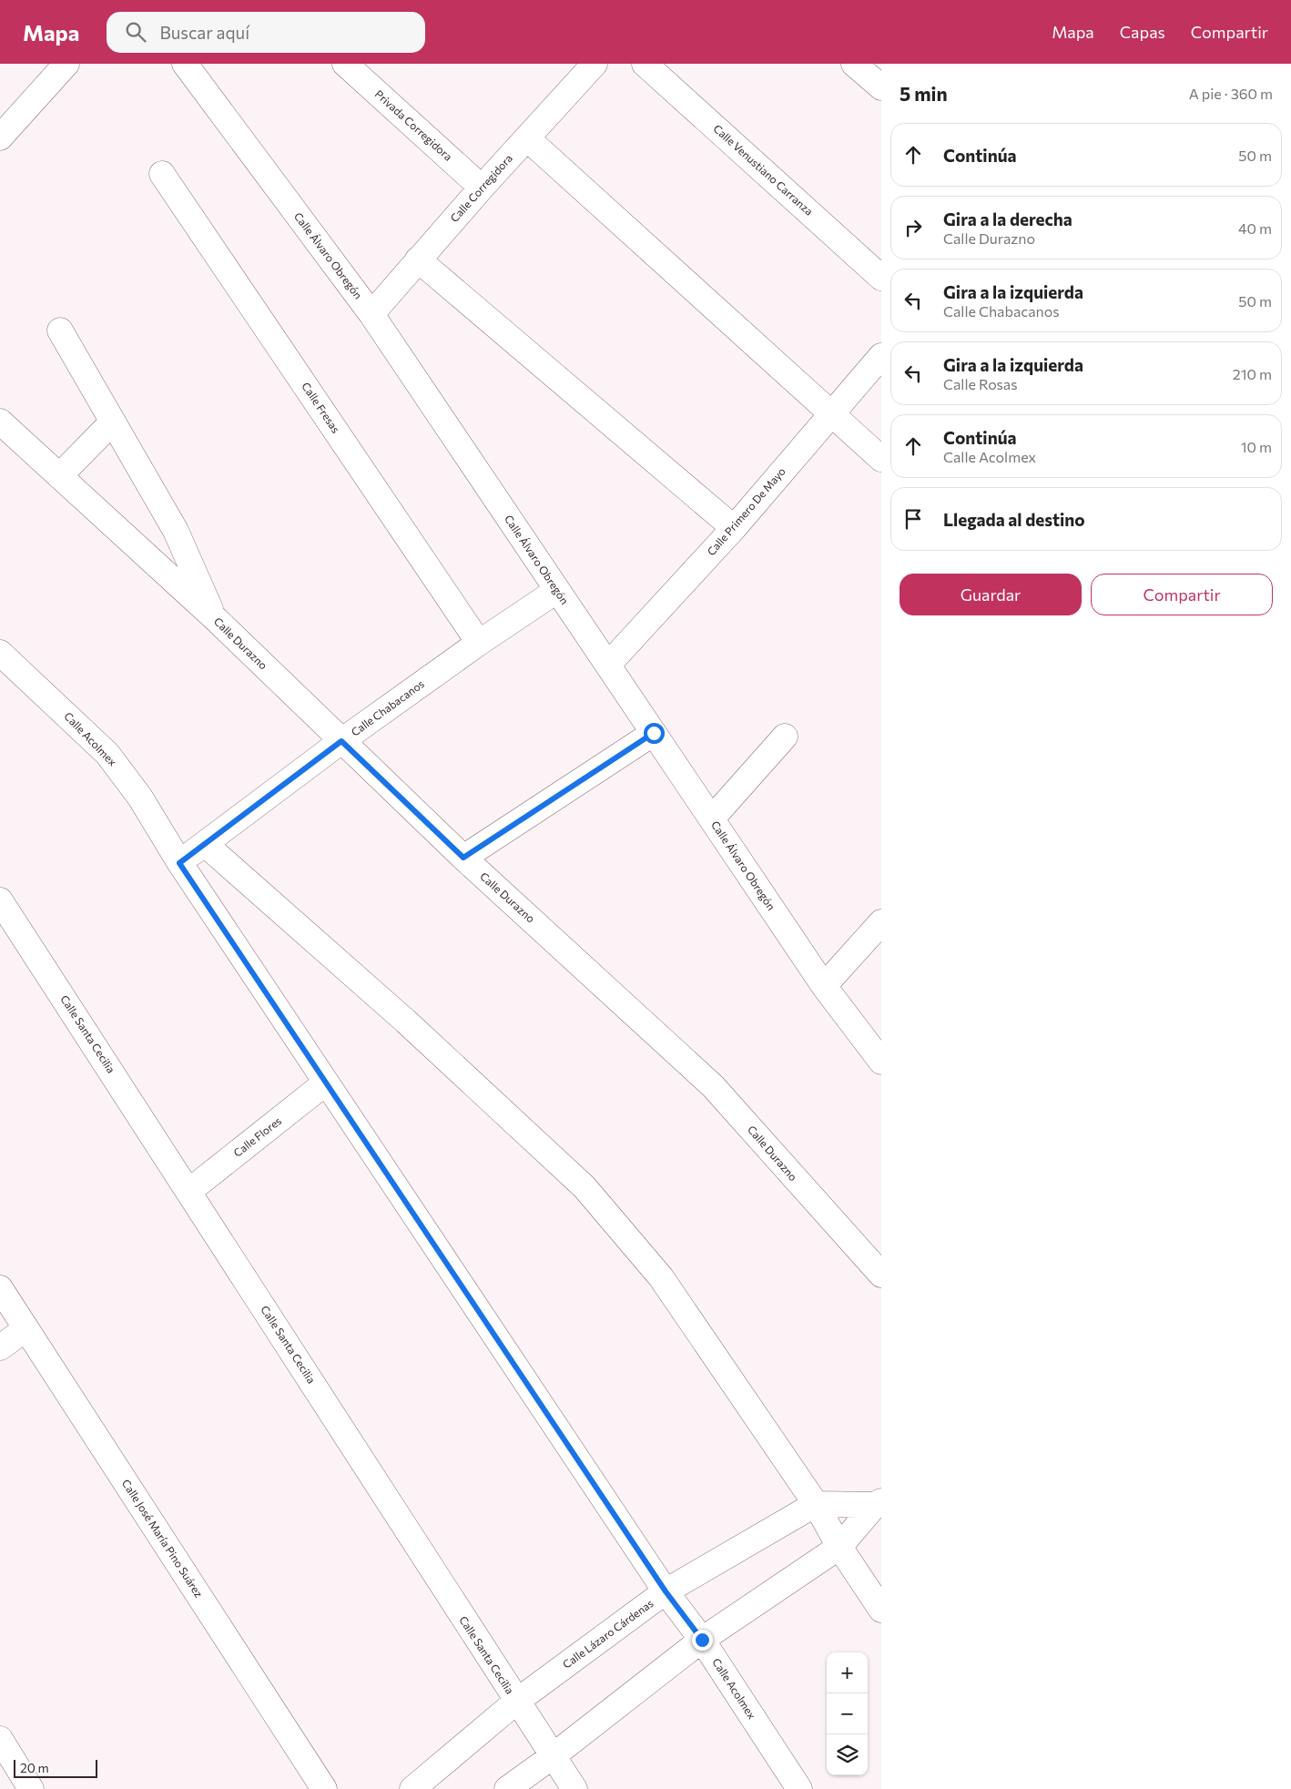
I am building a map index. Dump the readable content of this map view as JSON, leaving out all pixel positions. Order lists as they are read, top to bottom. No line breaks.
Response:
{"streets":{"street":["Privada Corregidora","Calle Venustiano Carranza","Calle Corregidora","Calle Álvaro Obregón","Calle Fresas","Calle Primero De Mayo","Calle Durazno","Calle Chabacanos","Calle Acolmex","Calle Santa Cecilia","Calle Flores","Calle José María Pino Suárez","Calle Lázaro Cárdenas"]},"crossings":[["Privada Corregidora","Calle Corregidora"],["Calle Corregidora","Calle Álvaro Obregón"],["Calle Álvaro Obregón","Calle Primero De Mayo"],["Calle Álvaro Obregón","Calle Chabacanos"],["Calle Fresas","Calle Chabacanos"],["Calle Durazno","Calle Chabacanos"],["Calle Chabacanos","Calle Acolmex"],["Calle Acolmex","Calle Flores"],["Calle Acolmex","Calle Lázaro Cárdenas"],["Calle Santa Cecilia","Calle Flores"],["Calle Santa Cecilia","Calle Lázaro Cárdenas"]],"scale_bar":"20 m","page":{"header":"Mapa","search":"Buscar aquí","nav":["Mapa","Capas","Compartir"],"heading":["5 min","A pie · 360 m"],"list":[["Continúa","50 m"],["Gira a la derecha","Calle Durazno","40 m"],["Gira a la izquierda","Calle Chabacanos","50 m"],["Gira a la izquierda","Calle Rosas","210 m"],["Continúa","Calle Acolmex","10 m"],"Llegada al destino"],"buttons":["Guardar","Compartir"],"map_buttons":["+","−"],"scale":"20 m"}}
